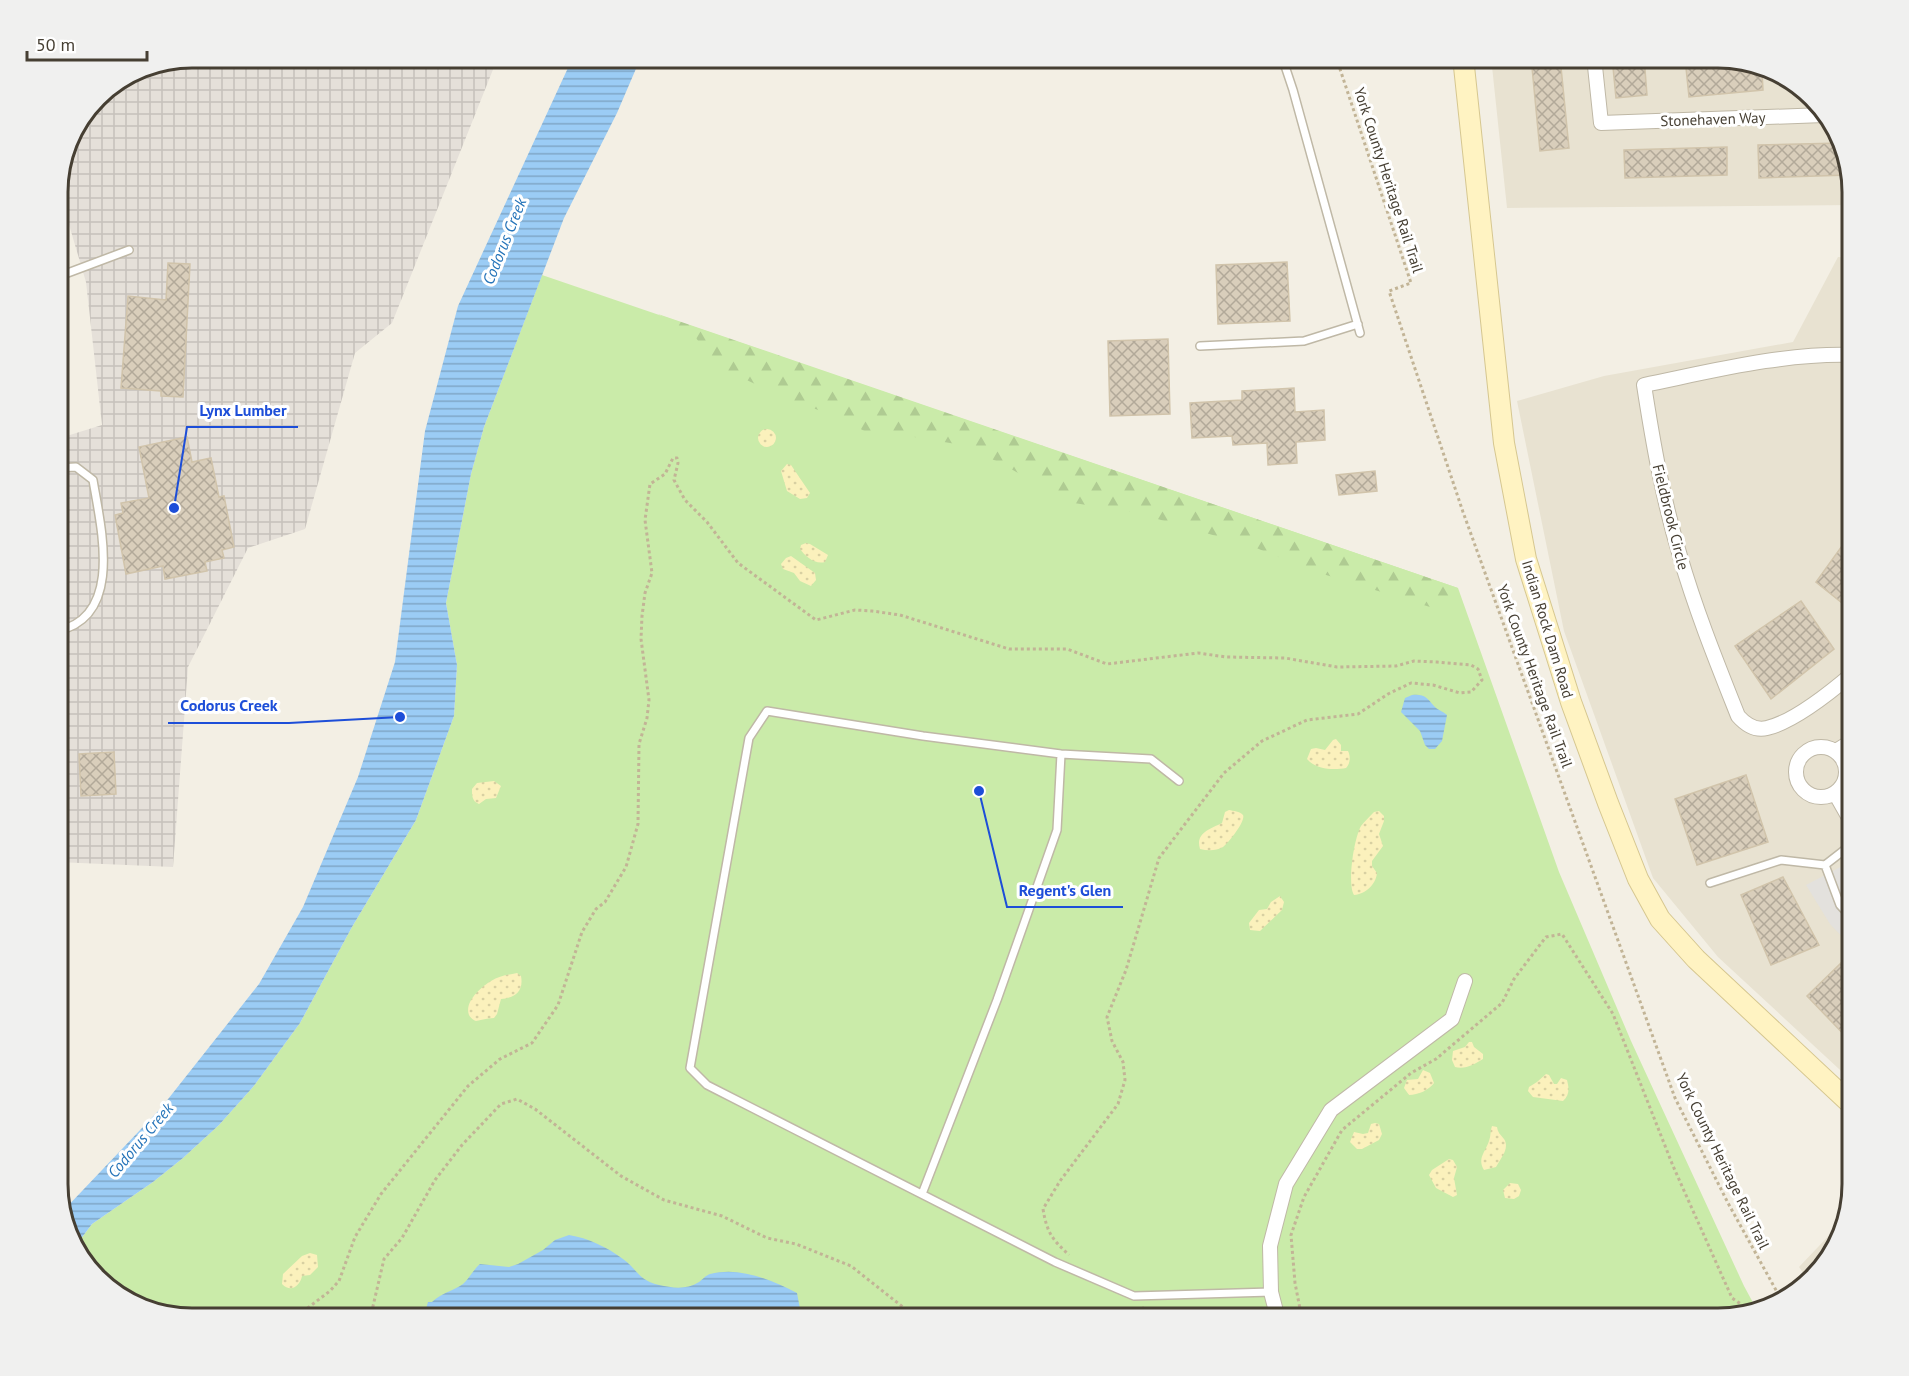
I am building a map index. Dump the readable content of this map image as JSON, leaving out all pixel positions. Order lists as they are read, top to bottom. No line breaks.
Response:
{"streets":{"street":["Stonehaven Way","Fieldbrook Circle","Indian Rock Dam Road"],"path":["York County Heritage Rail Trail"]},"water":["Codorus Creek"],"places":["Lynx Lumber","Codorus Creek","Regent's Glen"],"scale_bar":"50 m"}
